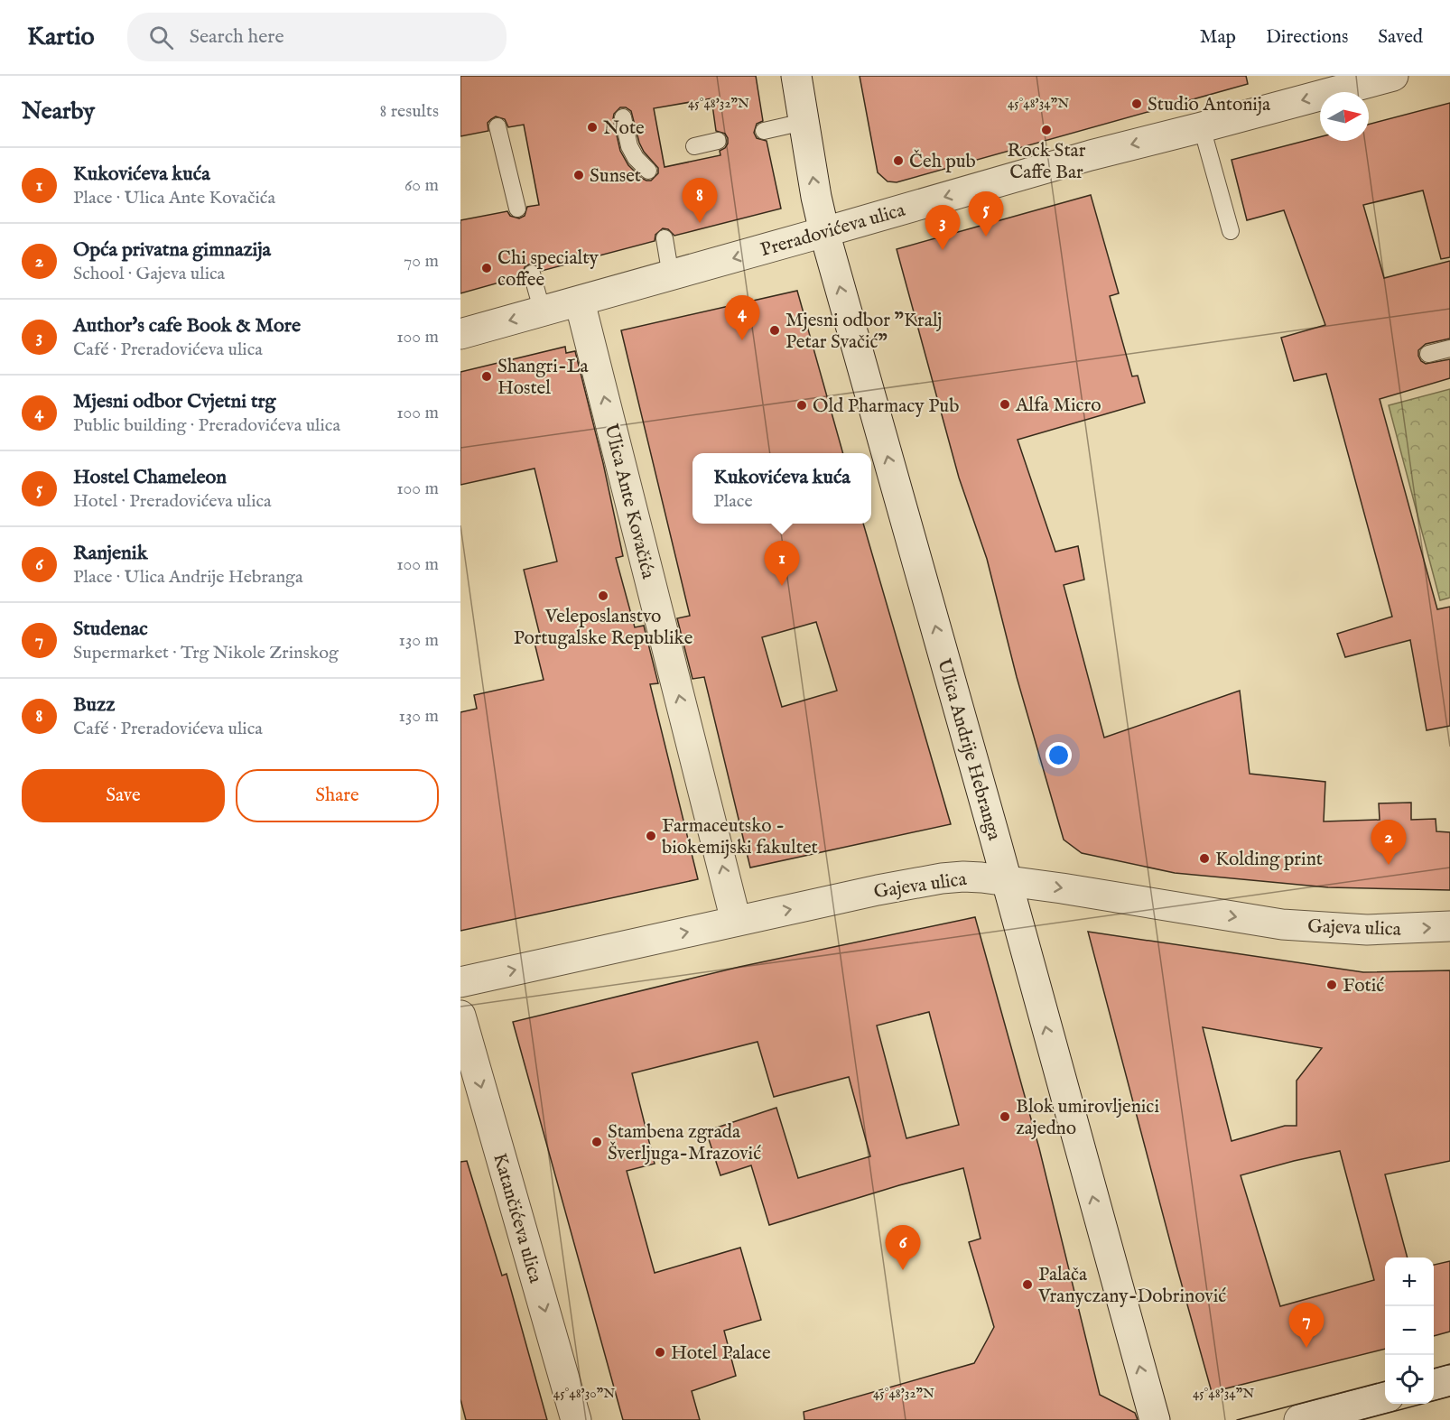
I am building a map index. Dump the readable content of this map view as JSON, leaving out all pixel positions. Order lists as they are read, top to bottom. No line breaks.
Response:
{"streets":{"street":["Preradovićeva ulica","Ulica Ante Kovačića","Ulica Andrije Hebranga","Gajeva ulica","Katančićeva ulica"]},"crossings":[["Preradovićeva ulica","Ulica Ante Kovačića"],["Preradovićeva ulica","Ulica Andrije Hebranga"],["Ulica Ante Kovačića","Gajeva ulica"],["Ulica Andrije Hebranga","Gajeva ulica"]],"one_way":["Preradovićeva ulica","Ulica Ante Kovačića","Ulica Andrije Hebranga","Gajeva ulica","Katančićeva ulica"],"places":["Studio Antonija","Note","Rock Star Caffe Bar","Čeh pub","Sunset","Chi specialty coffee","Mjesni odbor \"Kralj Petar Svačić\"","Shangri-La Hostel","Alfa Micro","Old Pharmacy Pub","Veleposlanstvo Portugalske Republike","Farmaceutsko - biokemijski fakultet","Kolding print","Fotić","Blok umirovljenici zajedno","Stambena zgrada Šverljuga-Mrazović","Palača Vranyczany-Dobrinović","Hotel Palace"],"north":"right","page":{"header":"Kartio","search":"Search here","nav":["Map","Directions","Saved"],"heading":["Nearby","8 results"],"list":[{"mark":"1","name":"Kukovićeva kuća","note":"Place · Ulica Ante Kovačića","value":"60 m"},{"mark":"2","name":"Opća privatna gimnazija","note":"School · Gajeva ulica","value":"70 m"},{"mark":"3","name":"Author's cafe Book & More","note":"Café · Preradovićeva ulica","value":"100 m"},{"mark":"4","name":"Mjesni odbor Cvjetni trg","note":"Public building · Preradovićeva ulica","value":"100 m"},{"mark":"5","name":"Hostel Chameleon","note":"Hotel · Preradovićeva ulica","value":"100 m"},{"mark":"6","name":"Ranjenik","note":"Place · Ulica Andrije Hebranga","value":"100 m"},{"mark":"7","name":"Studenac","note":"Supermarket · Trg Nikole Zrinskog","value":"130 m"},{"mark":"8","name":"Buzz","note":"Café · Preradovićeva ulica","value":"130 m"}],"pins":["8","5","3","4","1","2","6","7"],"popup":["Kukovićeva kuća","Place"],"buttons":["Save","Share"],"map_buttons":["+","−"]},"coordinates":["45°48'32\"N","45°48'34\"N","45°48'30\"N"]}
